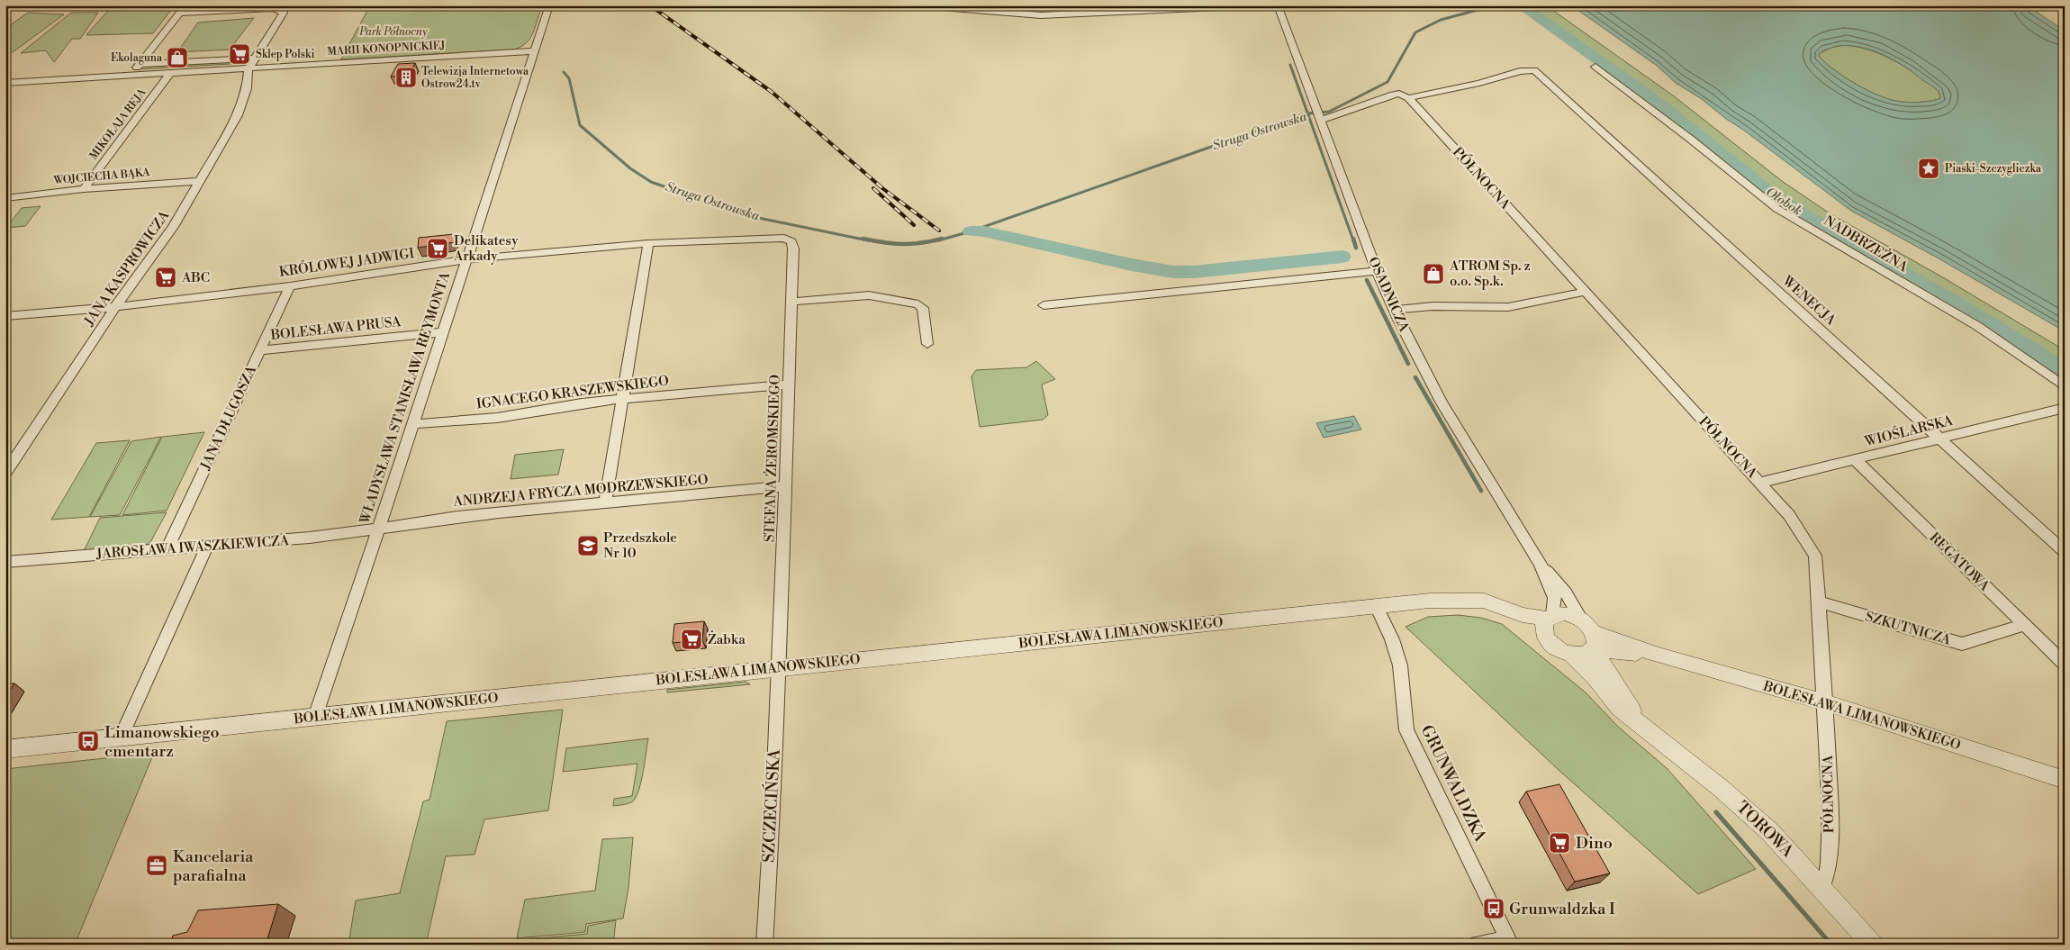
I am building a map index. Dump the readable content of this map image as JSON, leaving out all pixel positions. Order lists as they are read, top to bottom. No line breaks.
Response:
{"streets":{"street":["MARII KONOPNICKIEJ","MIKOŁAJA REJA","WOJCIECHA BĄKA","PÓŁNOCNA","NADBRZEŻNA","KRÓLOWEJ JADWIGI","JANA KASPROWICZA","OSADNICZA","WENECJA","BOLESŁAWA PRUSA","IGNACEGO KRASZEWSKIEGO","WŁADYSŁAWA STANISŁAWA REYMONTA","JANA DŁUGOSZA","WIOŚLARSKA","STEFANA ŻEROMSKIEGO","ANDRZEJA FRYCZA MODRZEWSKIEGO","JAROSŁAWA IWASZKIEWICZA","REGATOWA","SZKUTNICZA","BOLESŁAWA LIMANOWSKIEGO","GRUNWALDZKA","SZCZECIŃSKA","TOROWA"]},"crossings":[["MARII KONOPNICKIEJ","MIKOŁAJA REJA"],["MARII KONOPNICKIEJ","JANA KASPROWICZA"],["MARII KONOPNICKIEJ","WŁADYSŁAWA STANISŁAWA REYMONTA"],["MIKOŁAJA REJA","WOJCIECHA BĄKA"],["WOJCIECHA BĄKA","JANA KASPROWICZA"],["PÓŁNOCNA","WENECJA"],["PÓŁNOCNA","WIOŚLARSKA"],["PÓŁNOCNA","SZKUTNICZA"],["PÓŁNOCNA","BOLESŁAWA LIMANOWSKIEGO"],["PÓŁNOCNA","TOROWA"],["KRÓLOWEJ JADWIGI","JANA KASPROWICZA"],["KRÓLOWEJ JADWIGI","WŁADYSŁAWA STANISŁAWA REYMONTA"],["KRÓLOWEJ JADWIGI","JANA DŁUGOSZA"],["KRÓLOWEJ JADWIGI","STEFANA ŻEROMSKIEGO"],["OSADNICZA","BOLESŁAWA LIMANOWSKIEGO"],["OSADNICZA","TOROWA"],["WENECJA","WIOŚLARSKA"],["BOLESŁAWA PRUSA","WŁADYSŁAWA STANISŁAWA REYMONTA"],["BOLESŁAWA PRUSA","JANA DŁUGOSZA"],["IGNACEGO KRASZEWSKIEGO","WŁADYSŁAWA STANISŁAWA REYMONTA"],["IGNACEGO KRASZEWSKIEGO","STEFANA ŻEROMSKIEGO"],["WŁADYSŁAWA STANISŁAWA REYMONTA","ANDRZEJA FRYCZA MODRZEWSKIEGO"],["WŁADYSŁAWA STANISŁAWA REYMONTA","JAROSŁAWA IWASZKIEWICZA"],["WŁADYSŁAWA STANISŁAWA REYMONTA","BOLESŁAWA LIMANOWSKIEGO"],["JANA DŁUGOSZA","JAROSŁAWA IWASZKIEWICZA"],["WIOŚLARSKA","REGATOWA"],["STEFANA ŻEROMSKIEGO","ANDRZEJA FRYCZA MODRZEWSKIEGO"],["STEFANA ŻEROMSKIEGO","BOLESŁAWA LIMANOWSKIEGO"],["STEFANA ŻEROMSKIEGO","SZCZECIŃSKA"],["ANDRZEJA FRYCZA MODRZEWSKIEGO","JAROSŁAWA IWASZKIEWICZA"],["REGATOWA","SZKUTNICZA"],["BOLESŁAWA LIMANOWSKIEGO","GRUNWALDZKA"],["BOLESŁAWA LIMANOWSKIEGO","SZCZECIŃSKA"],["BOLESŁAWA LIMANOWSKIEGO","TOROWA"]],"water":["Struga Ostrowska","Ołobok"],"parks":["Park Północny"],"places":{"supermarket":["Sklep Polski","Delikatesy Arkady","ABC","Żabka","Dino"],"shop":["Ekolaguna","ATROM Sp. z o.o. Sp.k."],"building":["Telewizja Internetowa Ostrow24.tv"],"place":["Piaski-Szczygliczka"],"school or university":["Przedszkole Nr 10"],"bus stop":["Limanowskiego cmentarz","Grunwaldzka I"],"office":["Kancelaria parafialna"]}}
